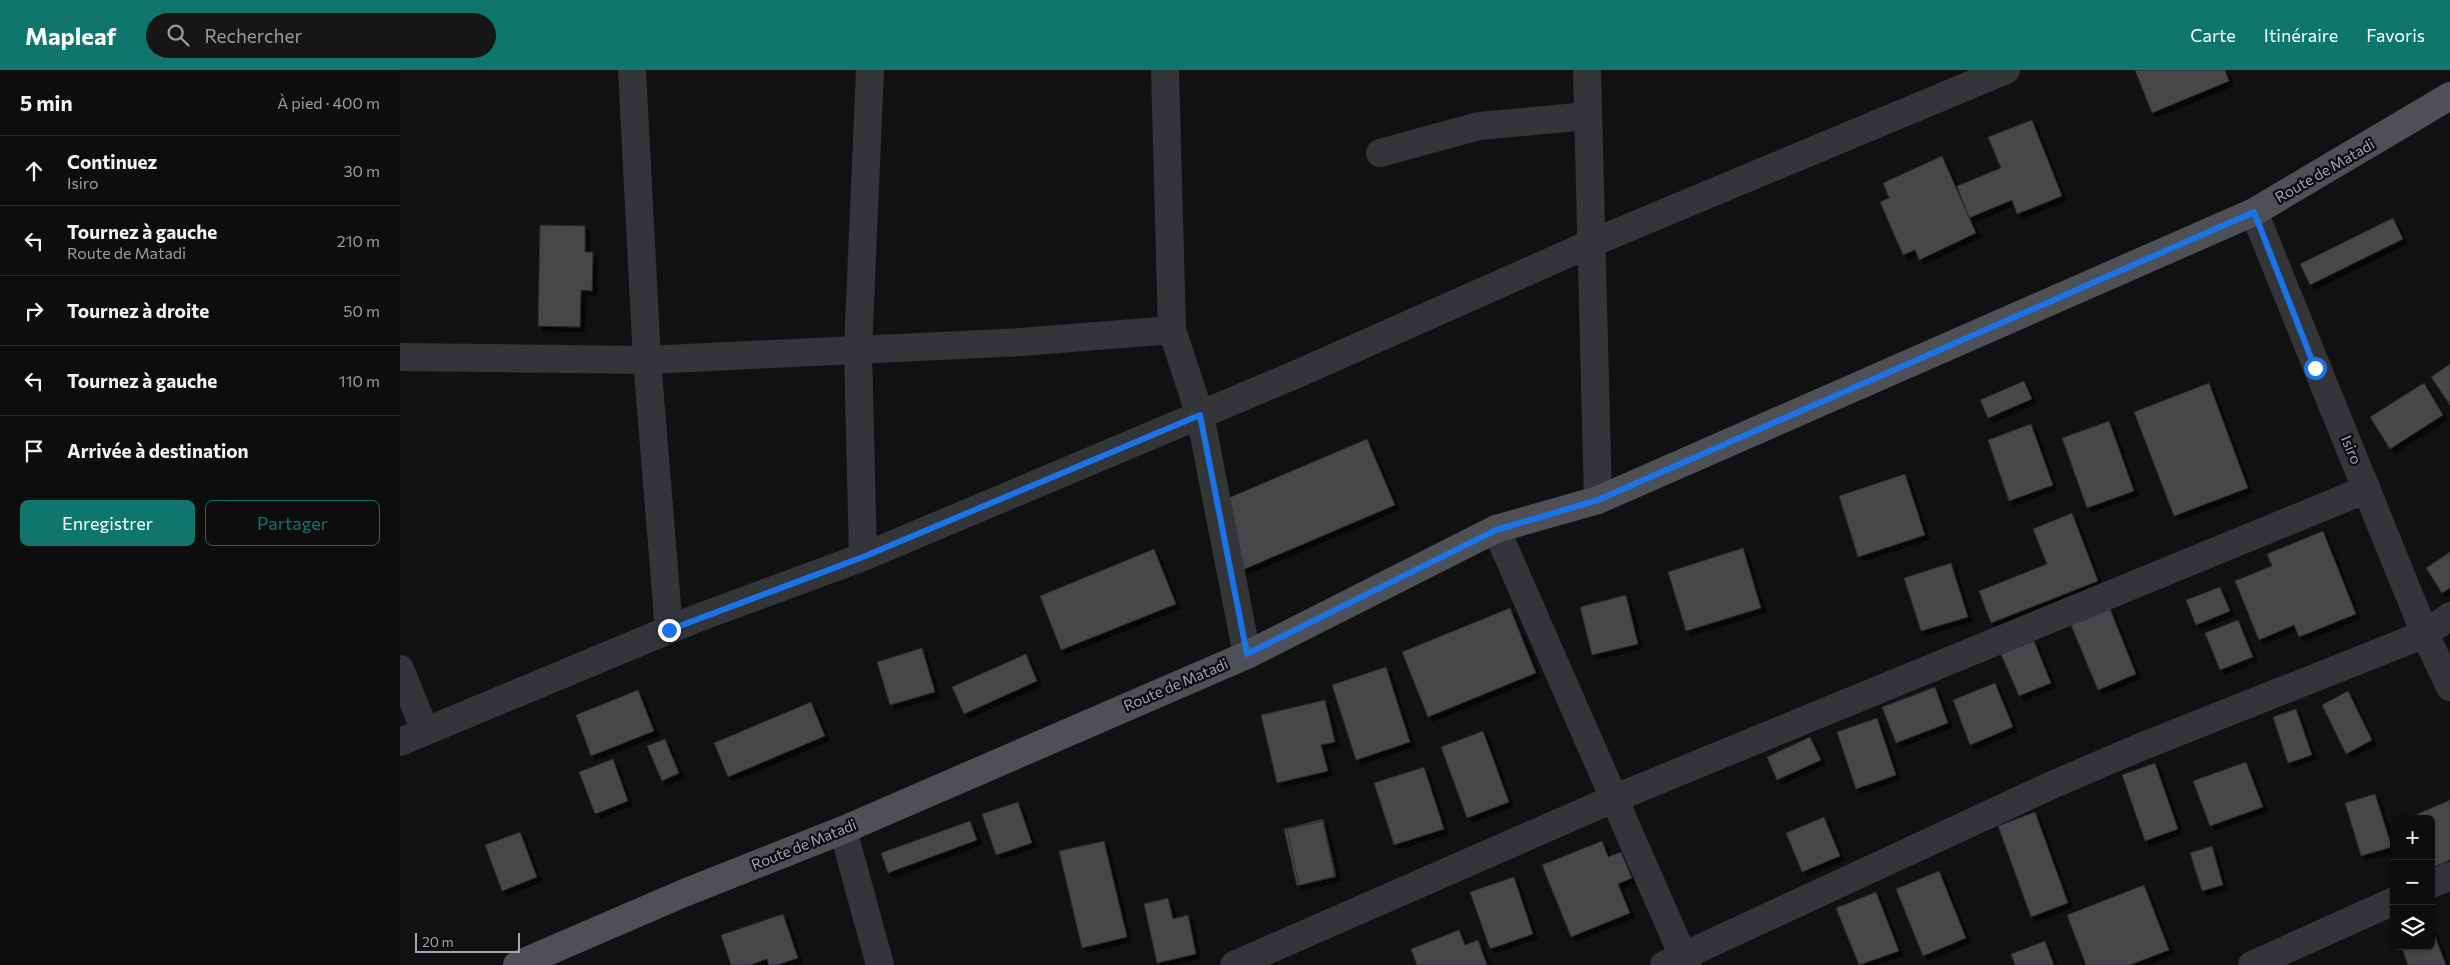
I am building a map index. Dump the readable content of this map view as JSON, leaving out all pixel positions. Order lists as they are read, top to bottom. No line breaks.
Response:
{"streets":{"main road":["Route de Matadi"],"street":["Isiro"]},"crossings":[["Route de Matadi","Isiro"]],"scale_bar":"20 m","page":{"header":"Mapleaf","search":"Rechercher","nav":["Carte","Itinéraire","Favoris"],"heading":["5 min","À pied · 400 m"],"list":[["Continuez","Isiro","30 m"],["Tournez à gauche","Route de Matadi","210 m"],["Tournez à droite","50 m"],["Tournez à gauche","110 m"],"Arrivée à destination"],"buttons":["Enregistrer","Partager"],"map_buttons":["+","−"],"scale":"20 m"}}
